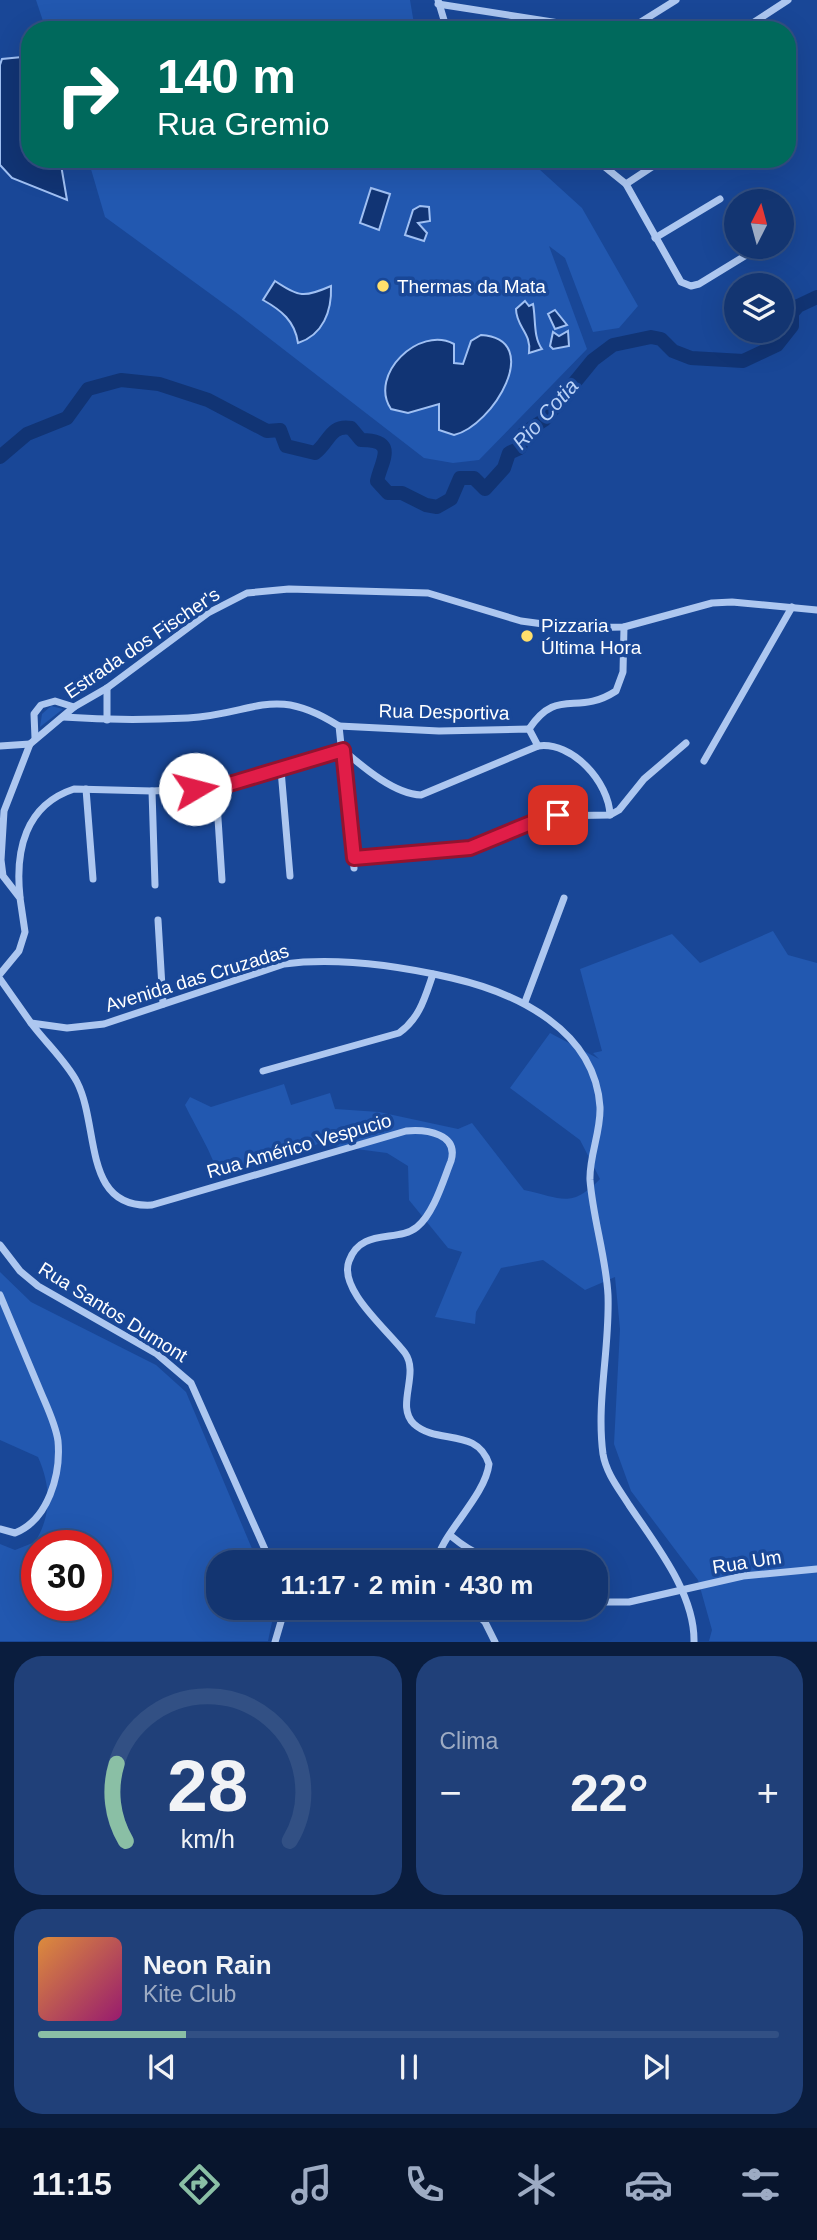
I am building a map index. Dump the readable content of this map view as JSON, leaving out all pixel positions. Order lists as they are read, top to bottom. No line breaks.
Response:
{"streets":{"street":["Estrada dos Fischer's","Rua Desportiva","Avenida das Cruzadas","Rua Américo Vespucio","Rua Santos Dumont","Rua Um"]},"crossings":[["Avenida das Cruzadas","Rua Américo Vespucio"],["Avenida das Cruzadas","Rua Um"]],"water":["Rio Cotia"],"places":["Thermas da Mata","Pizzaria Última Hora"],"north":"top","page":{"turn":["140 m","Rua Gremio"],"limit":"30","trip":"11:17 · 2 min · 430 m","tile":"Clima","heat":["−","22°","+"],"song":["Neon Rain","Kite Club"],"tabs":"11:15","gauge":["28","km/h"]}}
